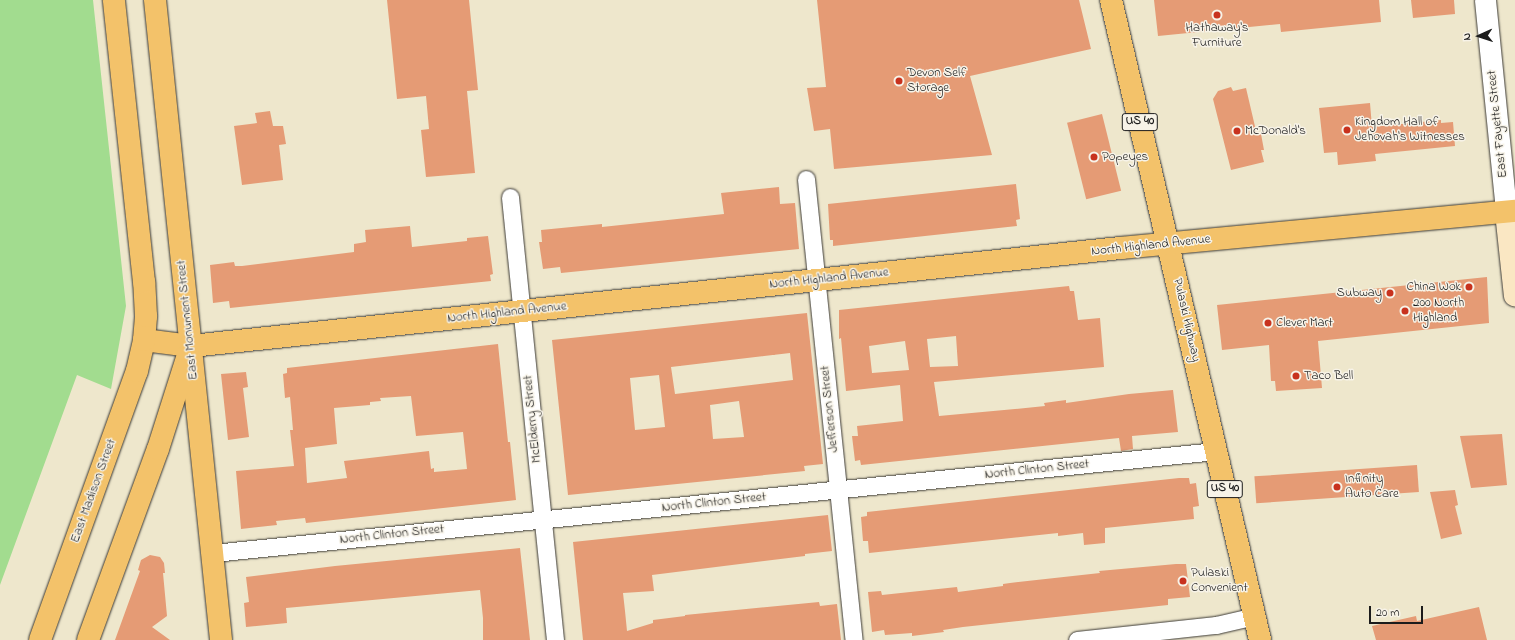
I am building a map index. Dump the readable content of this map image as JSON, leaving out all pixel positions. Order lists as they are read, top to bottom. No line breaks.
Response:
{"streets":{"main road":["US 40","East Fayette Street","North Highland Avenue","East Monument Street","Pulaski Highway","East Madison Street"],"street":["Jefferson Street","McElderry Street","North Clinton Street"]},"crossings":[["East Fayette Street","North Highland Avenue"],["North Highland Avenue","East Monument Street"],["North Highland Avenue","Pulaski Highway"],["North Highland Avenue","Jefferson Street"],["North Highland Avenue","McElderry Street"],["North Highland Avenue","East Madison Street"],["East Monument Street","North Clinton Street"],["Pulaski Highway","North Clinton Street"],["Jefferson Street","North Clinton Street"],["McElderry Street","North Clinton Street"]],"places":["Hathaway's Furniture","Devon Self Storage","Kingdom Hall of Jehovah's Witnesses","McDonald's","Popeyes","China Wok","Subway","200 North Highland","Clever Mart","Taco Bell","Infinity Auto Care","Pulaski Convenient"],"scale_bar":"20 m","north":"left"}
